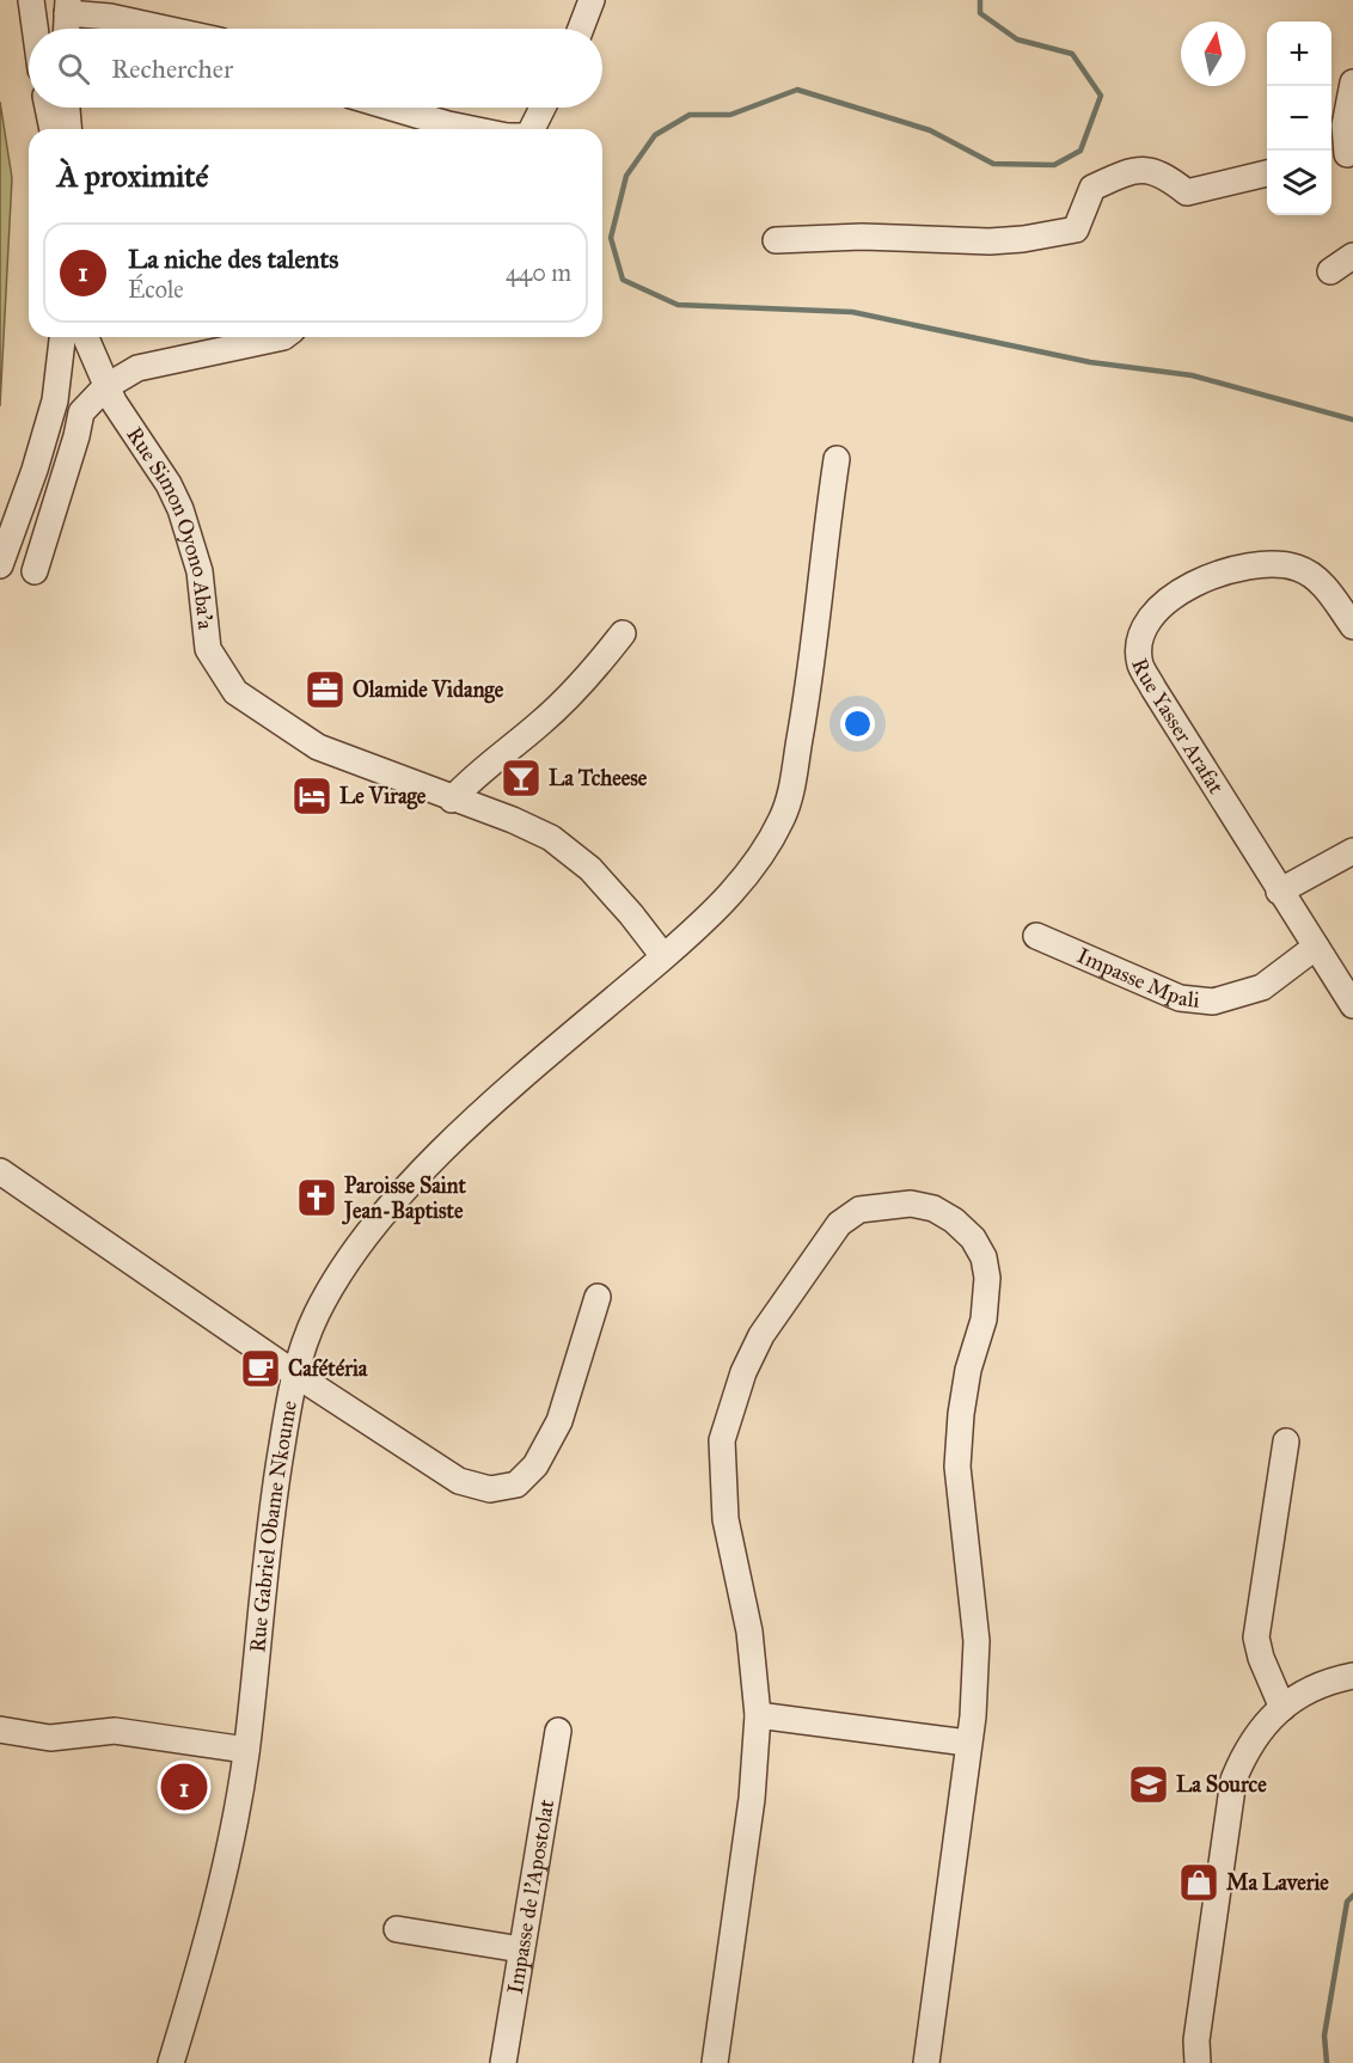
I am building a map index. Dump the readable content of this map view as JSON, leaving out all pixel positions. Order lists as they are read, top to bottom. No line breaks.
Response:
{"streets":{"street":["Rue Simon Oyono Aba'a","Rue Yasser Arafat","Impasse Mpali","Rue Gabriel Obame Nkoume","Impasse de l'Apostolat"]},"crossings":[["Rue Simon Oyono Aba'a","Rue Gabriel Obame Nkoume"],["Rue Yasser Arafat","Impasse Mpali"]],"places":{"office":["Olamide Vidange"],"bar":["La Tcheese"],"hotel":["Le Virage"],"church":["Paroisse Saint Jean-Baptiste"],"cafe":["Cafétéria"],"school or university":["La Source"],"shop":["Ma Laverie"]},"north":"top","page":{"map_buttons":["+","−"],"search":"Rechercher","heading":"À proximité","list":[{"mark":"1","name":"La niche des talents","note":"École","value":"440 m"}],"pins":"1"}}
